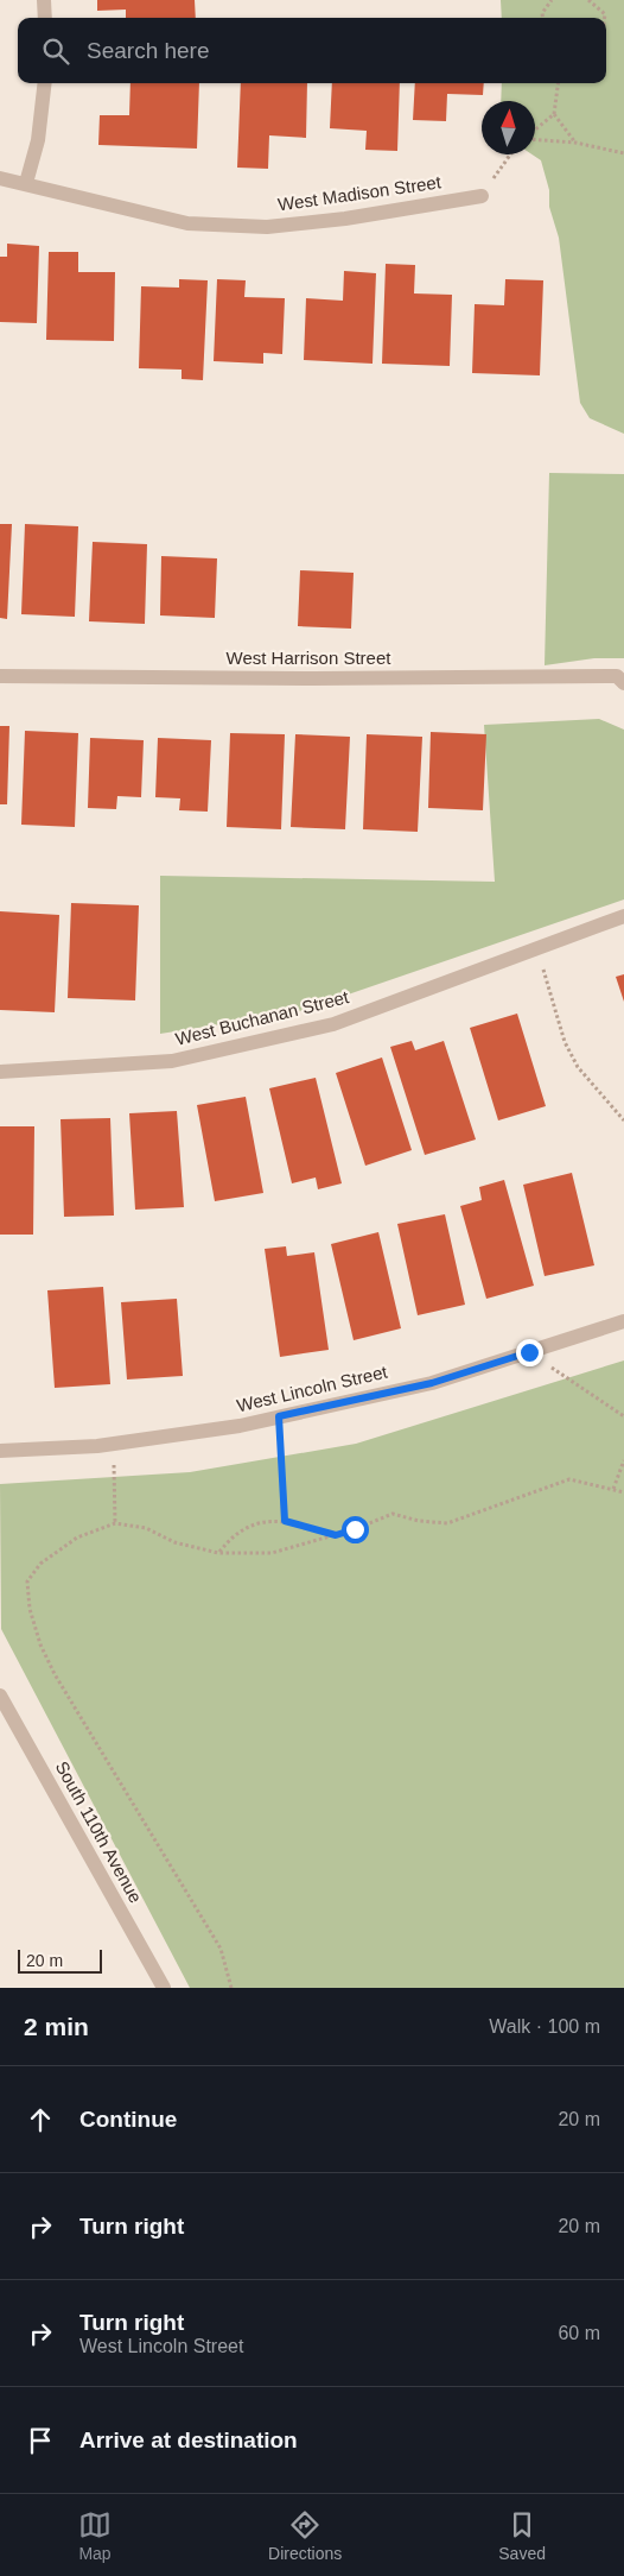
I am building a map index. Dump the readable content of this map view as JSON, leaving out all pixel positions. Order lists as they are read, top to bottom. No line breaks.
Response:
{"streets":{"street":["West Madison Street","West Harrison Street","West Buchanan Street","West Lincoln Street","South 110th Avenue"]},"scale_bar":"20 m","north":"top","page":{"search":"Search here","scale":"20 m","heading":["2 min","Walk · 100 m"],"list":[["Continue","20 m"],["Turn right","20 m"],["Turn right","West Lincoln Street","60 m"],"Arrive at destination"],"nav":["Map","Directions","Saved"]}}
